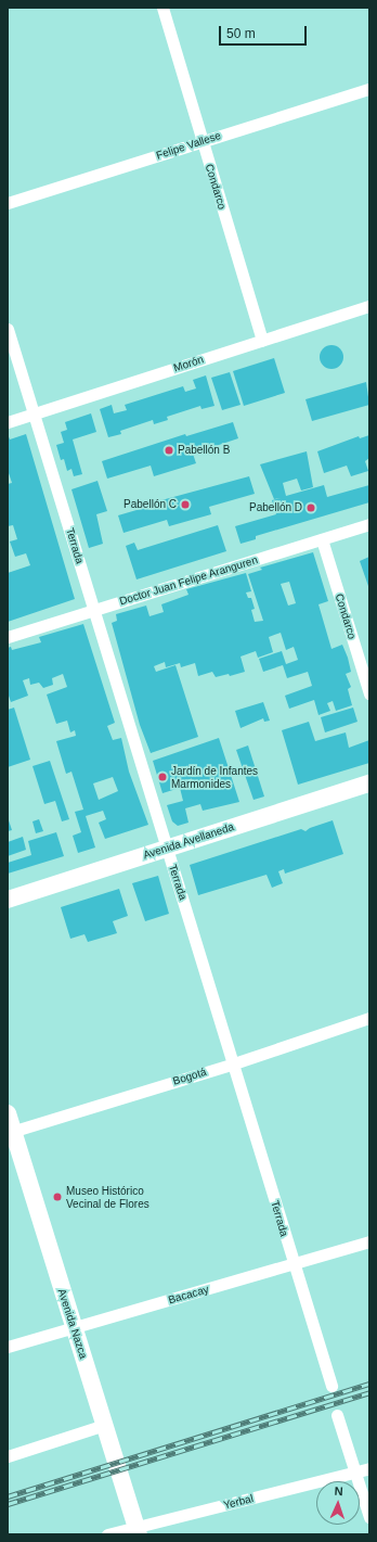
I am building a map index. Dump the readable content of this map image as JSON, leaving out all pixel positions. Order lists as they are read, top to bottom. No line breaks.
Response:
{"streets":{"main road":["Avenida Avellaneda","Avenida Nazca"],"street":["Felipe Vallese","Condarco","Morón","Terrada","Doctor Juan Felipe Aranguren","Bogotá","Bacacay","Yerbal"]},"crossings":[["Felipe Vallese","Condarco"],["Condarco","Morón"],["Condarco","Doctor Juan Felipe Aranguren"],["Morón","Terrada"],["Terrada","Doctor Juan Felipe Aranguren"],["Terrada","Avenida Avellaneda"],["Terrada","Bogotá"],["Terrada","Bacacay"],["Bogotá","Avenida Nazca"],["Bacacay","Avenida Nazca"],["Avenida Nazca","Yerbal"]],"places":["Pabellón B","Pabellón C","Pabellón D","Jardín de Infantes Marmonides","Museo Histórico Vecinal de Flores"],"scale_bar":"50 m","north":"top"}
